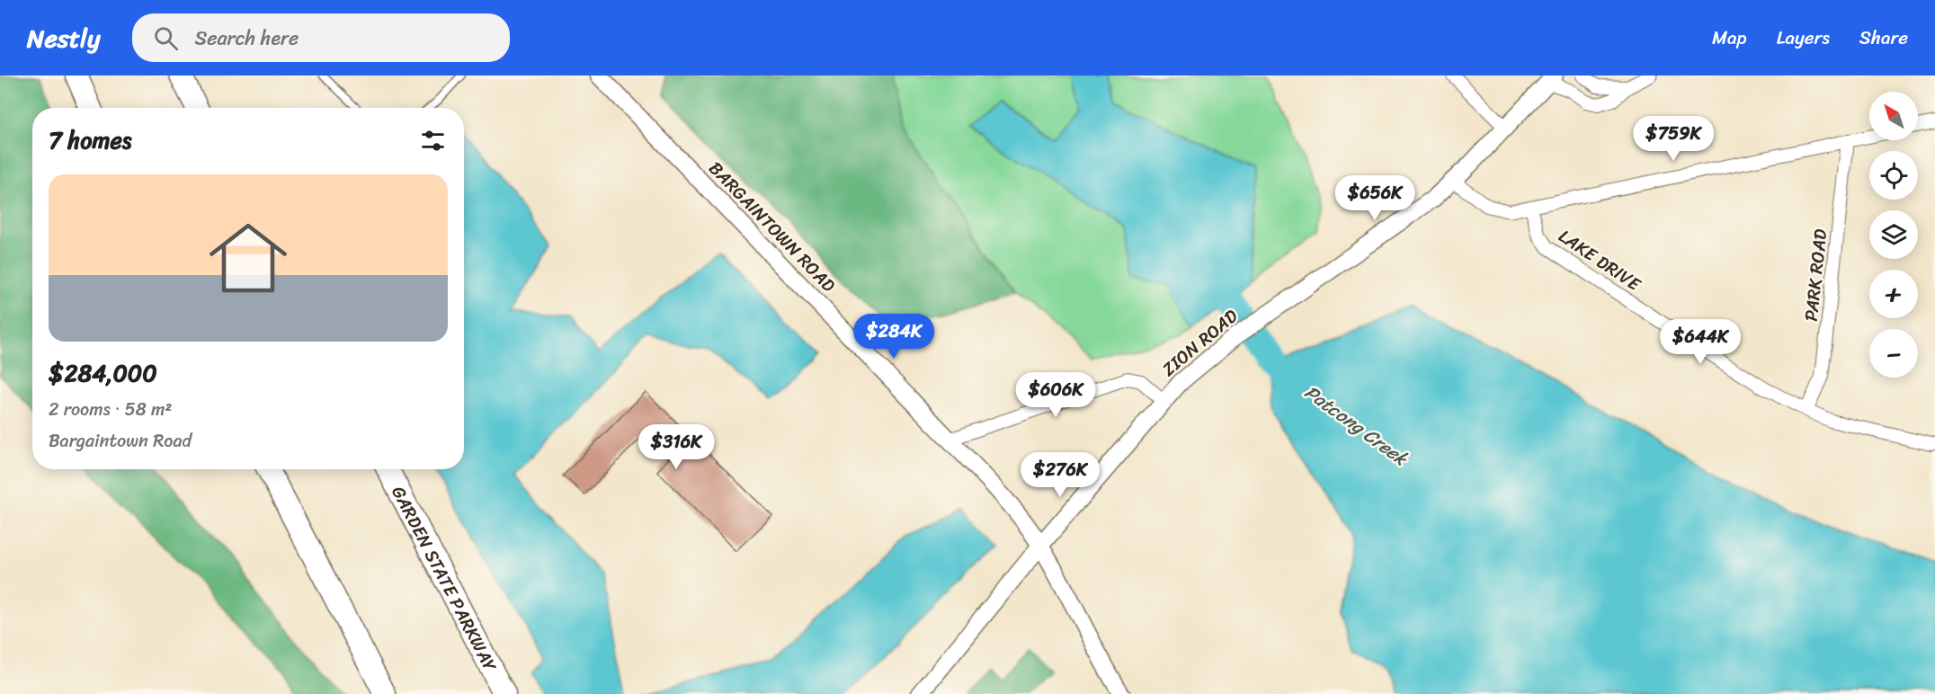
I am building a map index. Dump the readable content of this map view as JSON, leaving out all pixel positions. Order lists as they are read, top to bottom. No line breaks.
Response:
{"streets":{"highway":["GARDEN STATE PARKWAY"],"street":["BARGAINTOWN ROAD","LAKE DRIVE","PARK ROAD","ZION ROAD"]},"crossings":[["BARGAINTOWN ROAD","ZION ROAD"],["LAKE DRIVE","PARK ROAD"]],"water":["Patcong Creek"],"north":"top left","page":{"header":"Nestly","search":"Search here","nav":["Map","Layers","Share"],"map_buttons":["+","−"],"heading":"7 homes","price":["$759K","$656K","$284K","$644K","$606K","$316K","$276K"],"list":[{"name":"$284,000","note":"2 rooms · 58 m² · Bargaintown Road"}]}}
